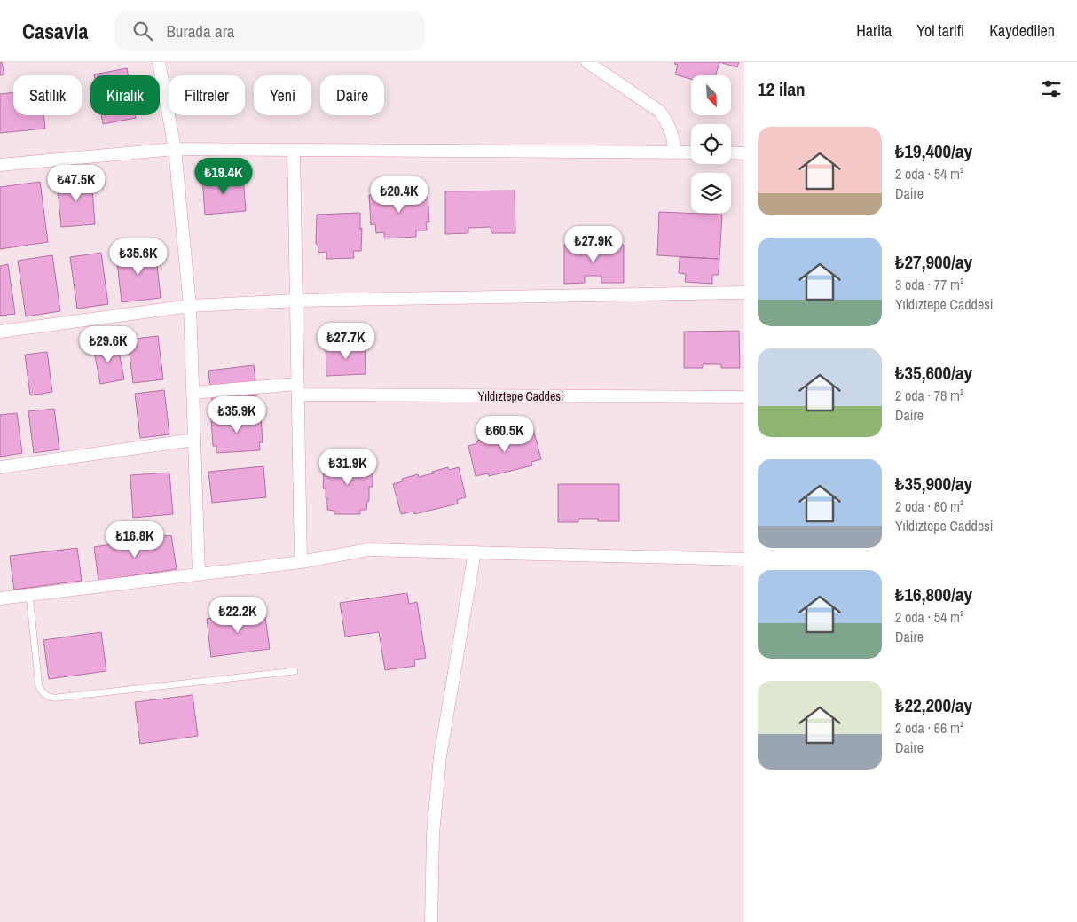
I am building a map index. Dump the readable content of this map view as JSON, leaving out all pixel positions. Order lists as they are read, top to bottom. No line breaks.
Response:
{"streets":{"street":["Yıldıztepe Caddesi"]},"north":"bottom right","page":{"header":"Casavia","search":"Burada ara","nav":["Harita","Yol tarifi","Kaydedilen"],"heading":"12 ilan","chip":["Satılık","Kiralık","Filtreler","Yeni","Daire"],"list":[{"name":"₺19,400/ay","note":"2 oda · 54 m² · Daire"},{"name":"₺27,900/ay","note":"3 oda · 77 m² · Yıldıztepe Caddesi"},{"name":"₺35,600/ay","note":"2 oda · 78 m² · Daire"},{"name":"₺35,900/ay","note":"2 oda · 80 m² · Yıldıztepe Caddesi"},{"name":"₺16,800/ay","note":"2 oda · 54 m² · Daire"},{"name":"₺22,200/ay","note":"2 oda · 66 m² · Daire"}],"price":["₺19.4K","₺47.5K","₺20.4K","₺27.9K","₺35.6K","₺27.7K","₺29.6K","₺35.9K","₺60.5K","₺31.9K","₺16.8K","₺22.2K"]}}
